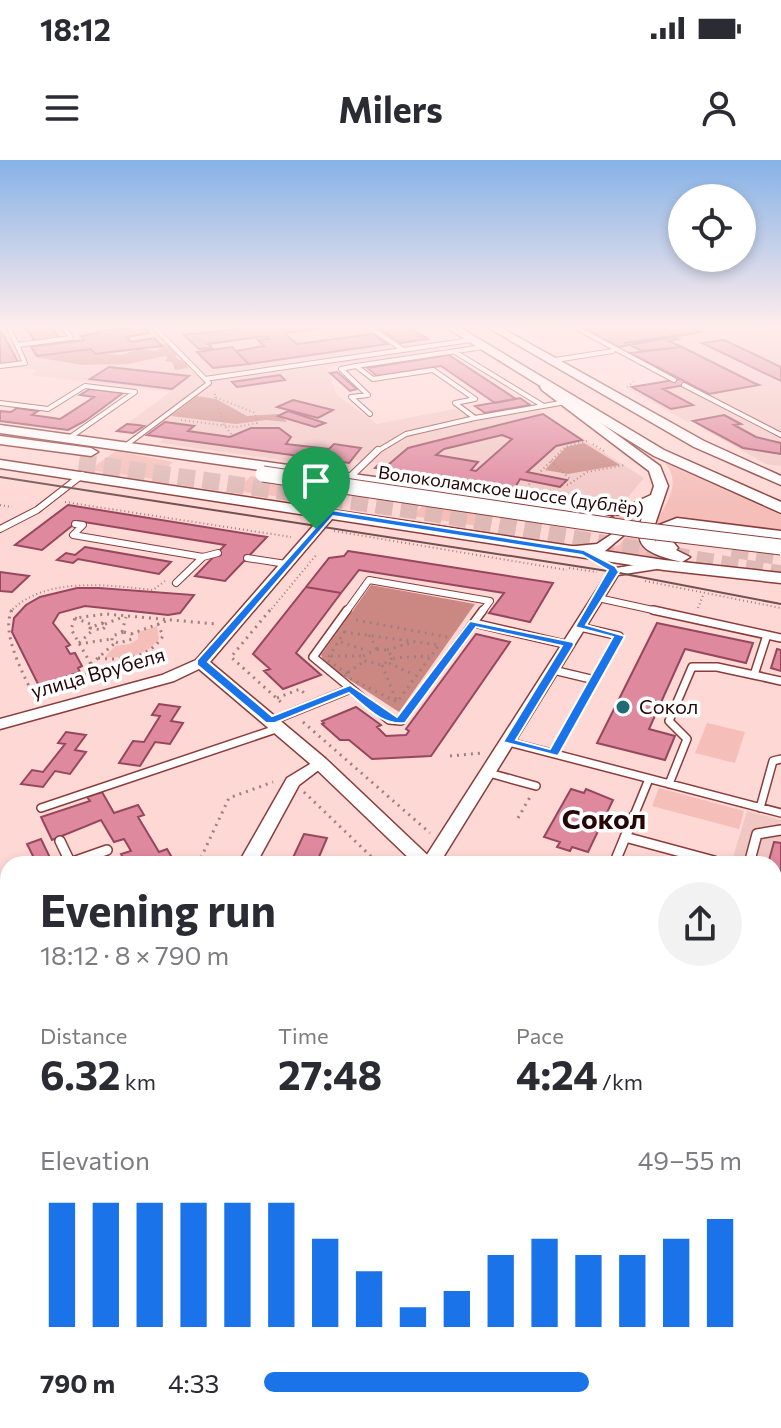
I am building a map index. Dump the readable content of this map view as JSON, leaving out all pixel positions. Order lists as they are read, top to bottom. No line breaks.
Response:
{"streets":{"main road":["Волоколамское шоссе (дублёр)"],"street":["улица Врубеля"]},"crossings":[["Волоколамское шоссе (дублёр)","улица Врубеля"]],"districts":["Сокол"],"places":["Сокол"],"page":{"status":"18:12","header":"Milers","heading":["Evening run","18:12 · 8 × 790 m"],"stats":[["Distance","6.32 km"],["Time","27:48"],["Pace","4:24 /km"]],"chart":["Elevation","49–55 m"],"list":[{"name":"790 m","note":"4:33"}]}}
